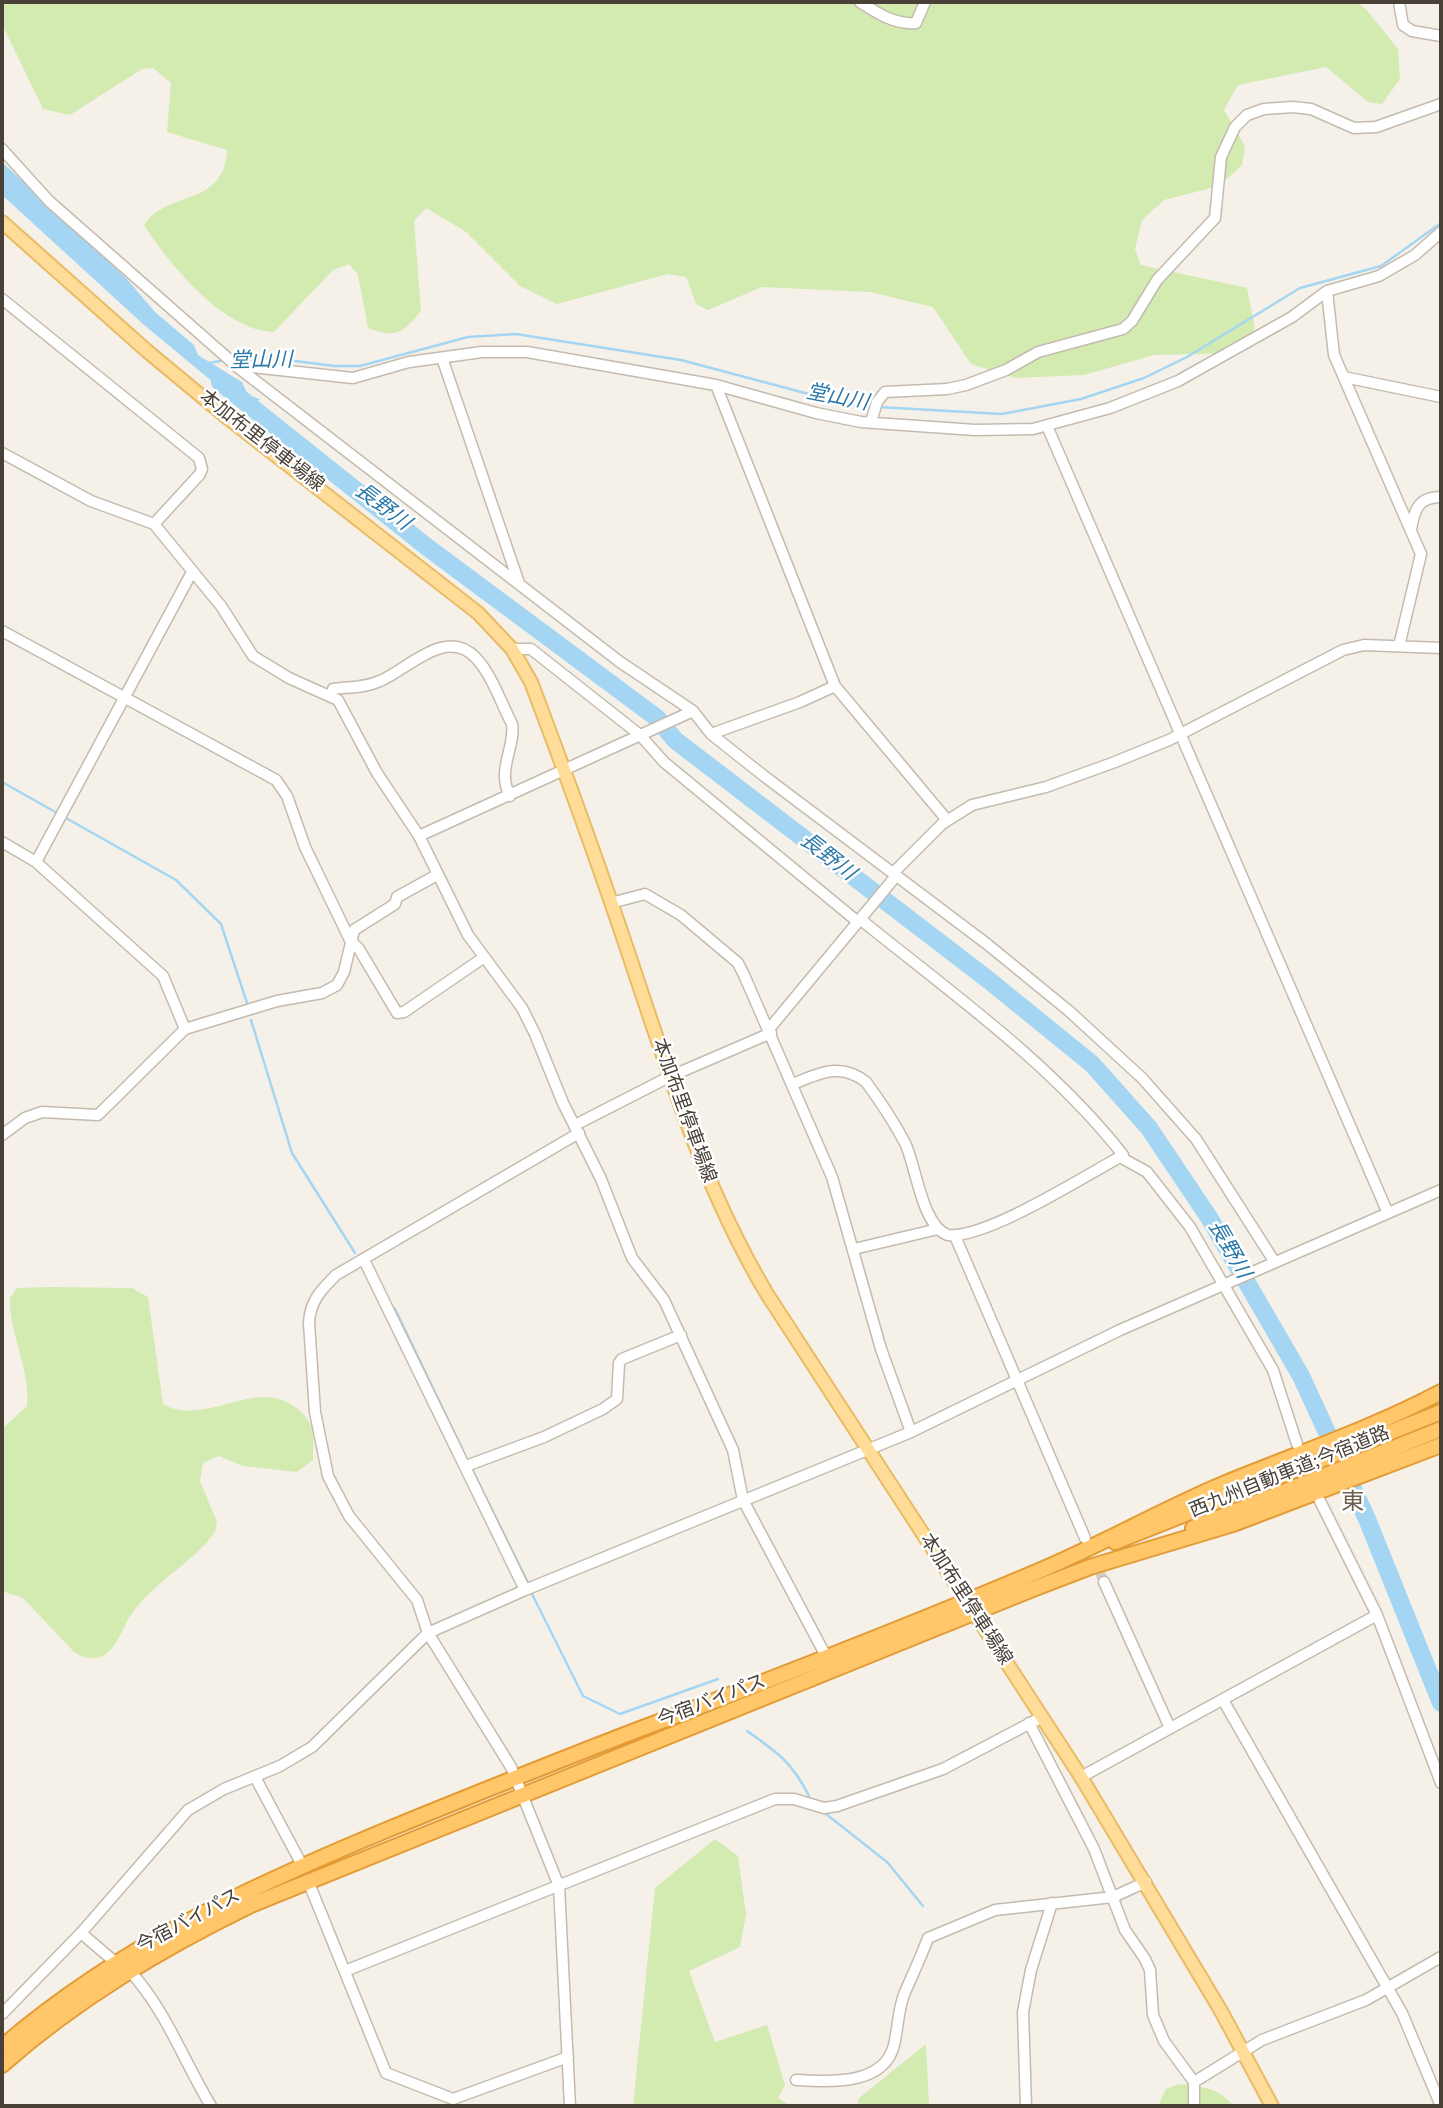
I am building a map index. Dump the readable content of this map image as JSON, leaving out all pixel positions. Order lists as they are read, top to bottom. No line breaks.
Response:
{"streets":{"highway":["西九州自動車道;今宿道路","今宿バイパス"],"main road":["本加布里停車場線"]},"crossings":[["本加布里停車場線","今宿バイパス"],["西九州自動車道;今宿道路","今宿バイパス"]],"districts":["東"],"water":["堂山川","長野川"]}
